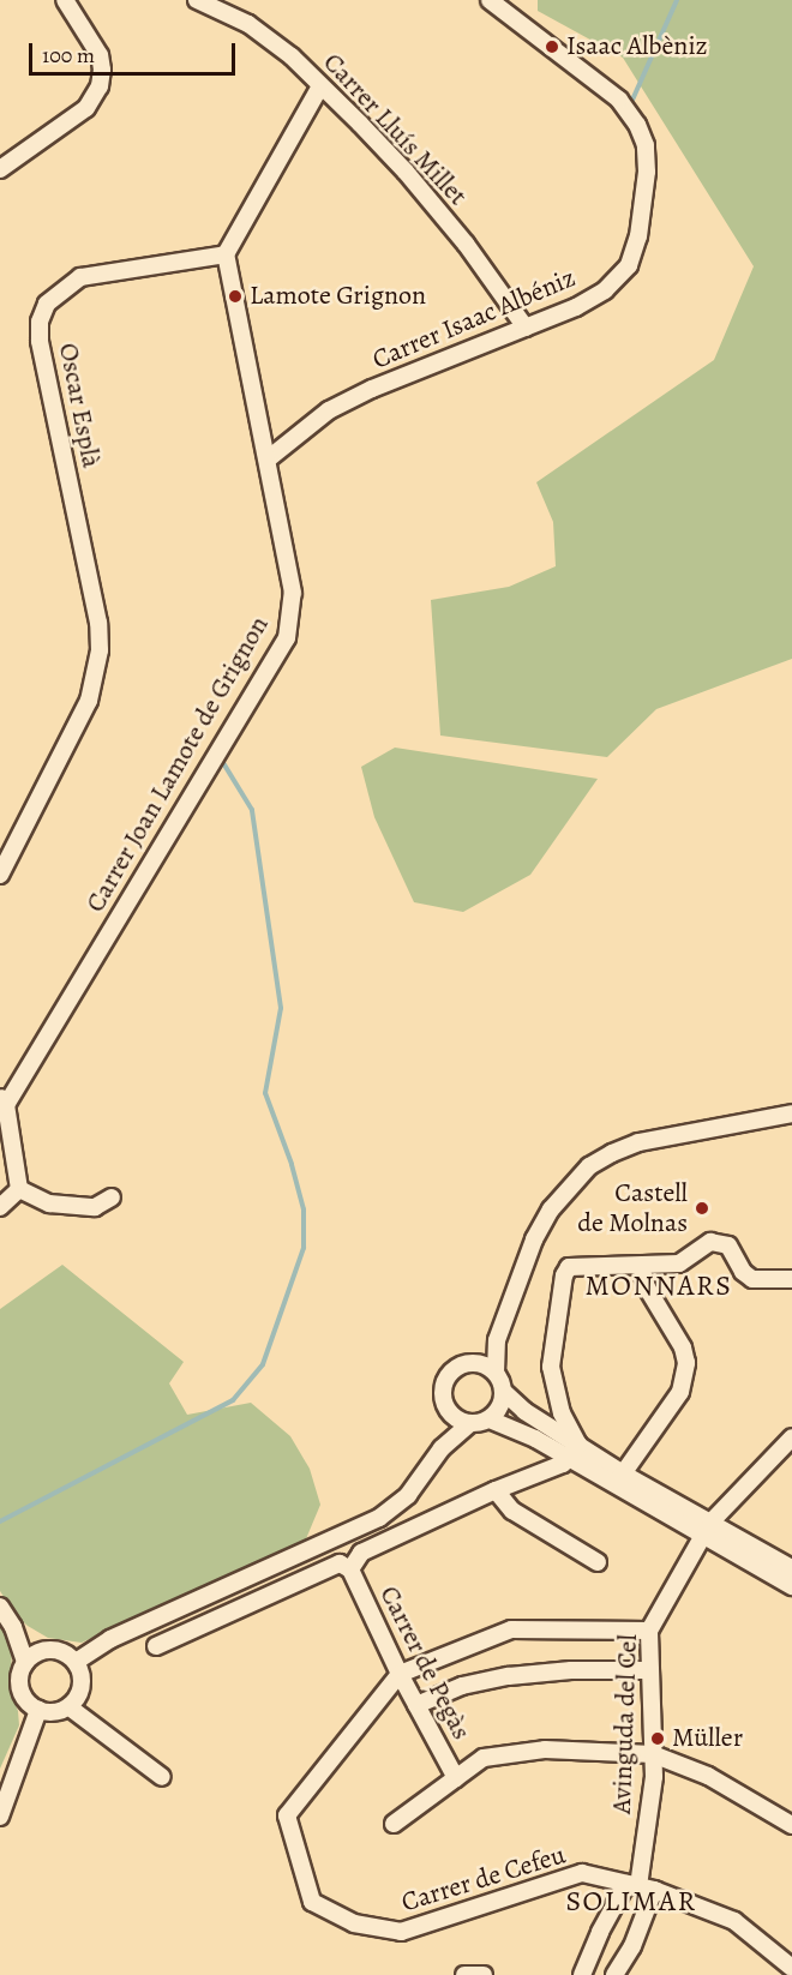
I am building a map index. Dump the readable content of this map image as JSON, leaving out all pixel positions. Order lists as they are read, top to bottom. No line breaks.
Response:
{"streets":{"street":["Carrer Lluís Millet","Carrer Isaac Albéniz","Oscar Esplà","Carrer Joan Lamote de Grignon","Carrer de Pegàs","Avinguda del Cel","Carrer de Cefeu"]},"crossings":[["Carrer Lluís Millet","Carrer Isaac Albéniz"],["Carrer Isaac Albéniz","Carrer Joan Lamote de Grignon"],["Oscar Esplà","Carrer Joan Lamote de Grignon"],["Carrer de Pegàs","Carrer de Cefeu"],["Avinguda del Cel","Carrer de Cefeu"]],"districts":["MONNARS","SOLIMAR"],"places":["Isaac Albèniz","Lamote Grignon","Castell de Molnas","Müller"],"scale_bar":"100 m"}
